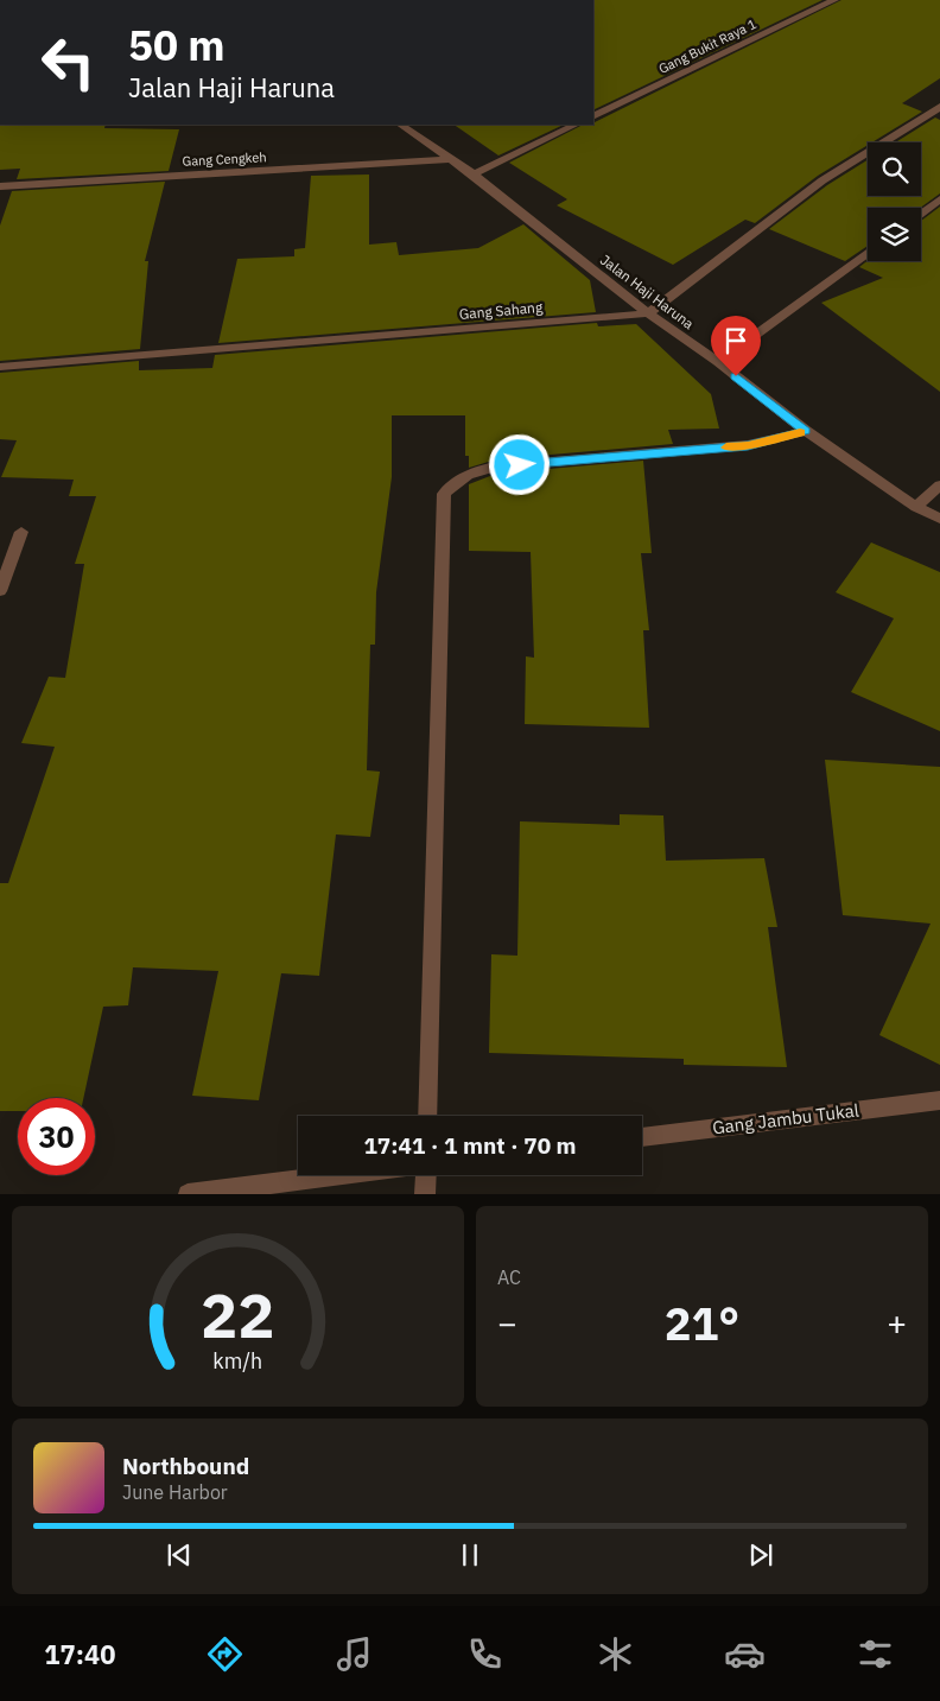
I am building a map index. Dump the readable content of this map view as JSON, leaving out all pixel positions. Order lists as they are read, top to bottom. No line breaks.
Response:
{"streets":{"street":["Gang Bukit Raya 1","Gang Cengkeh","Jalan Haji Haruna","Gang Sahang","Gang Jambu Tukal"]},"crossings":[["Gang Cengkeh","Jalan Haji Haruna"],["Jalan Haji Haruna","Gang Sahang"]],"page":{"turn":["50 m","Jalan Haji Haruna"],"limit":"30","trip":"17:41 · 1 mnt · 70 m","tile":"AC","heat":["−","21°","+"],"song":["Northbound","June Harbor"],"tabs":"17:40","gauge":["22","km/h"]}}
